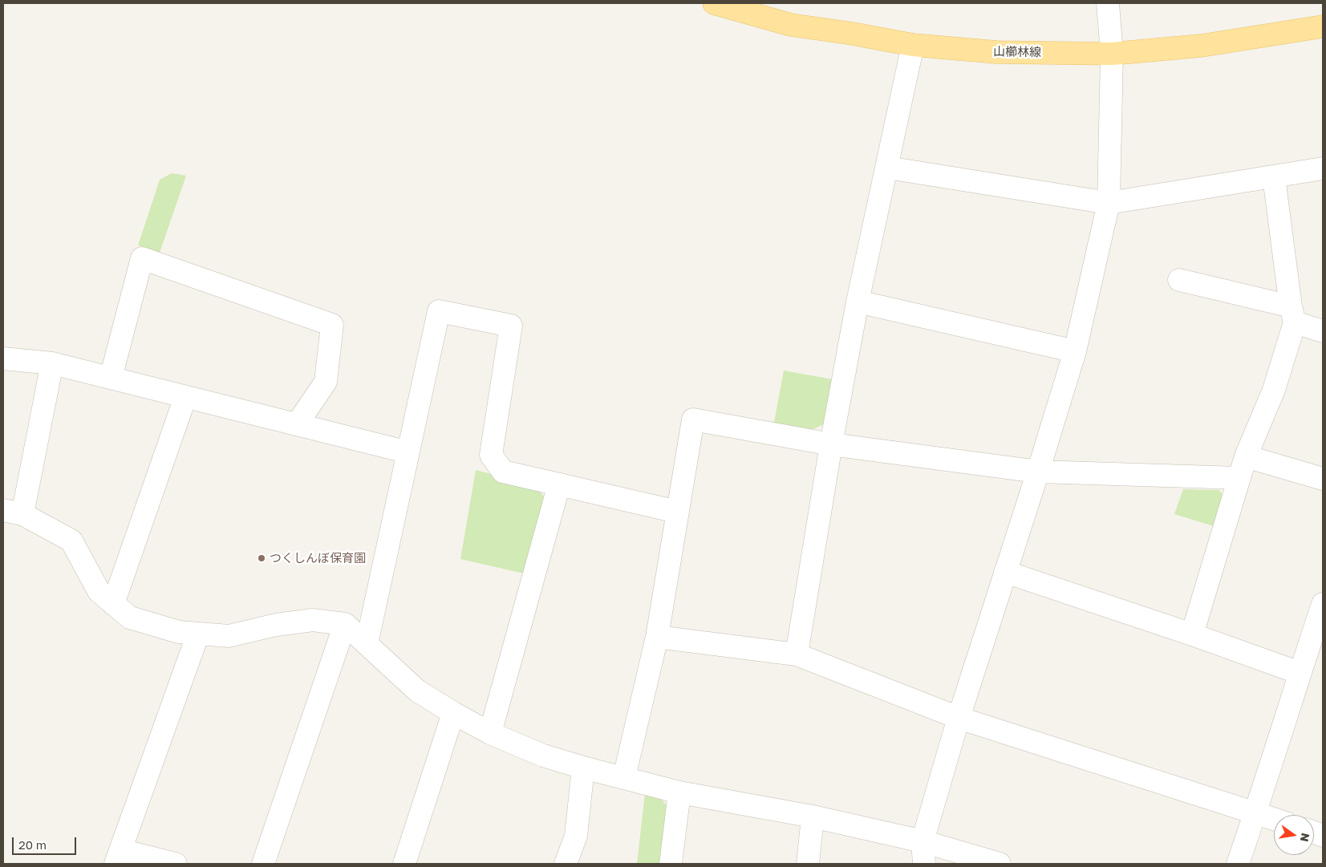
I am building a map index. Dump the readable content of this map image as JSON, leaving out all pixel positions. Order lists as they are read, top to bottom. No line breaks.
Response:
{"streets":{"main road":["山櫛林線"]},"places":["つくしんぼ保育園"],"scale_bar":"20 m","north":"right"}
